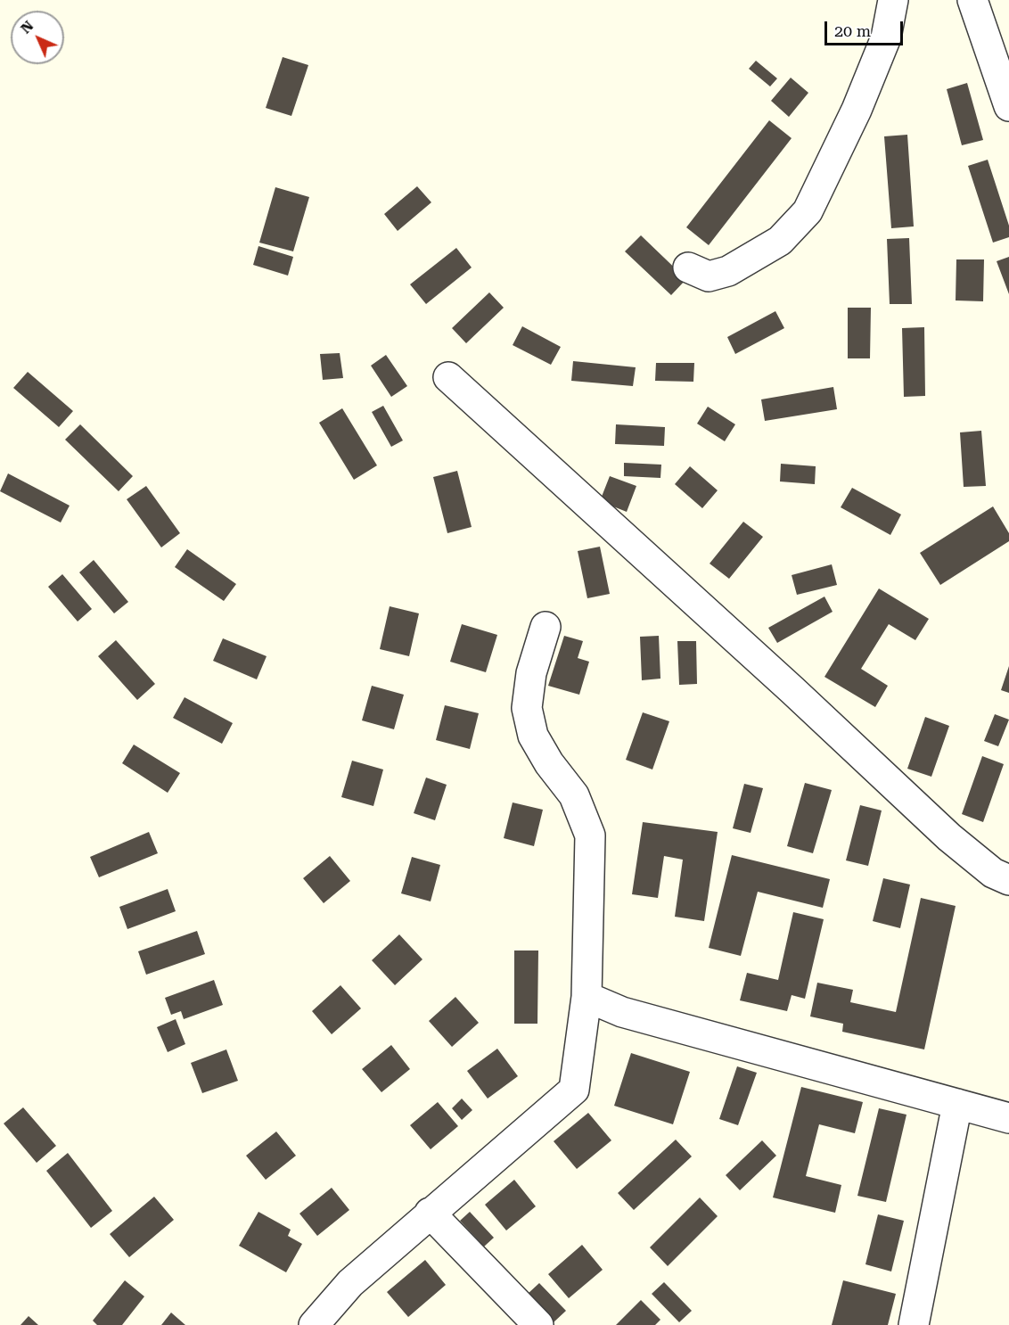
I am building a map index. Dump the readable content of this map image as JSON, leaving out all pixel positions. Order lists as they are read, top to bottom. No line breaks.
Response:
{"scale_bar":"20 m","north":"top left"}
